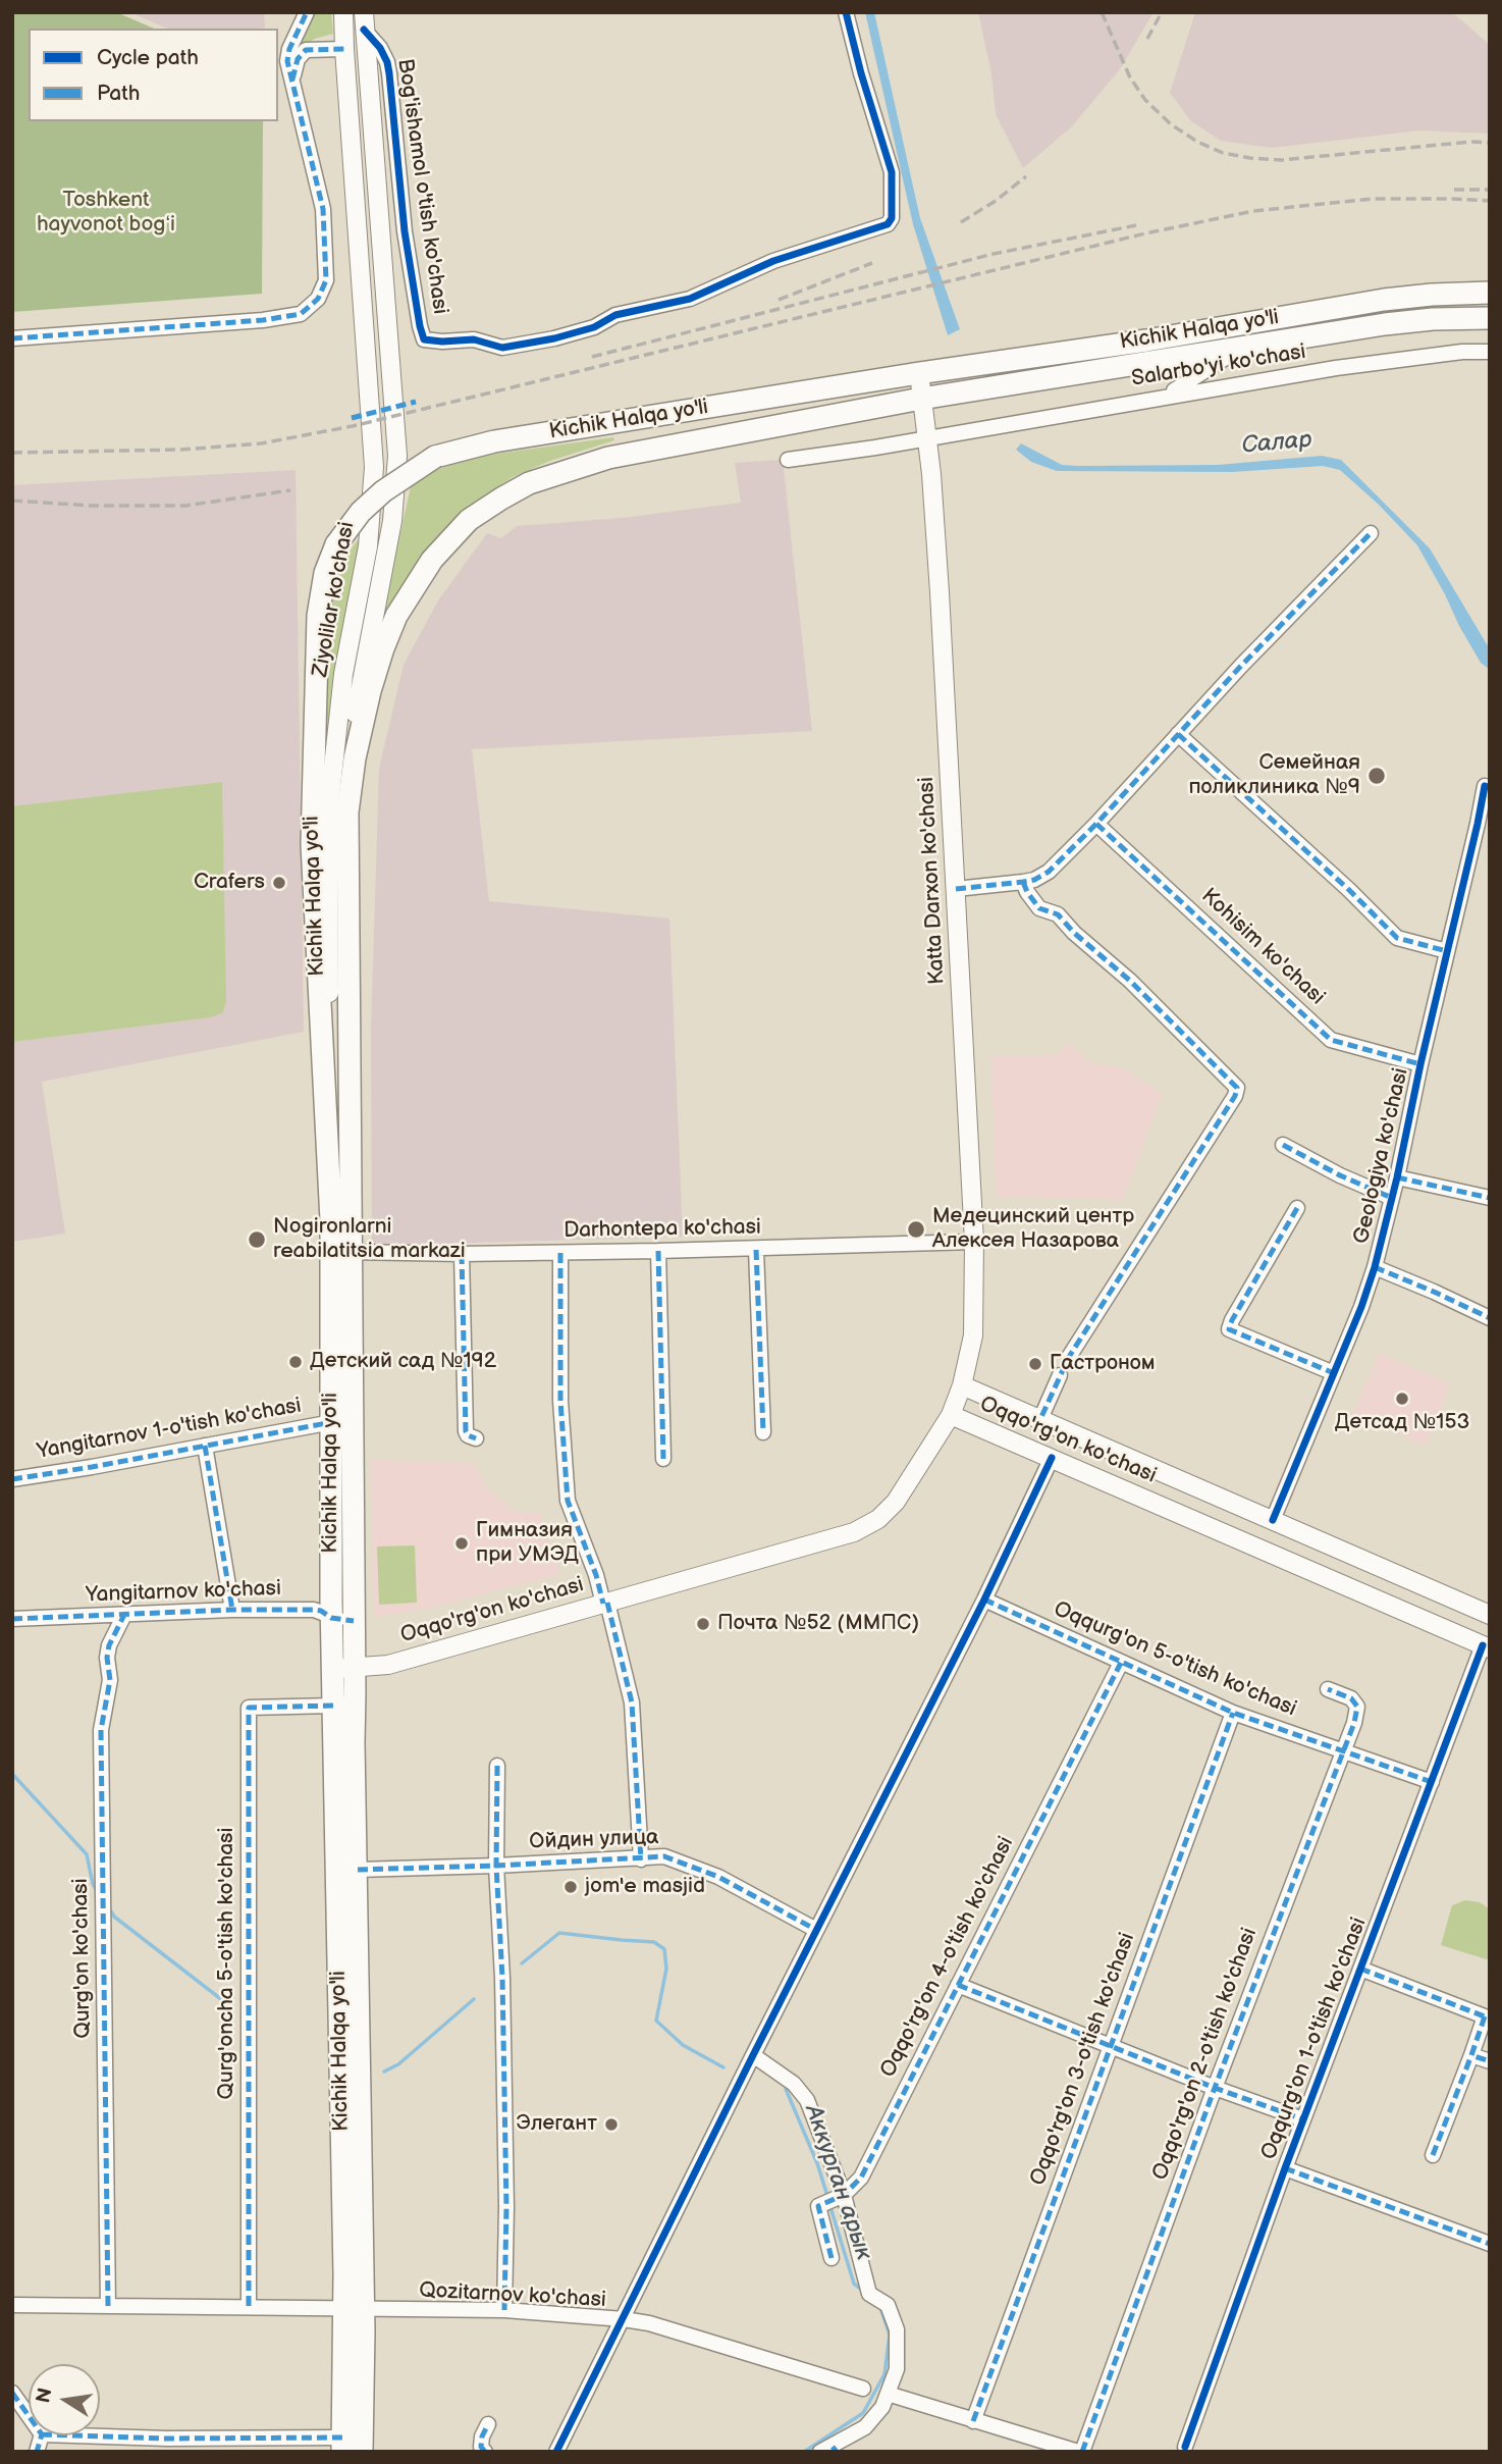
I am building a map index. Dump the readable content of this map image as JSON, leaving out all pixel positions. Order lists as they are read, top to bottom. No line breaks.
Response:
{"streets":{"highway":["Kichik Halqa yo'li"],"main road":["Ziyolilar ko'chasi","Katta Darxon ko'chasi","Oqqo'rg'on ko'chasi"],"street":["Bog'ishamol o'tish ko'chasi","Salarbo'yi ko'chasi","Kohisim ko'chasi","Geologiya ko'chasi","Darhontepa ko'chasi","Yangitarnov 1-o'tish ko'chasi","Yangitarnov ko'chasi","Oqqurg'on 5-o'tish ko'chasi","Ойдин улица","Oqqo'rg'on 4-o'tish ko'chasi","Qurg'on ko'chasi","Qurg'oncha 5-o'tish ko'chasi","Oqqurg'on 1-o'tish ko'chasi","Oqqo'rg'on 2-o'tish ko'chasi","Oqqo'rg'on 3-o'tish ko'chasi","Qozitarnov ko'chasi"]},"crossings":[["Bog'ishamol o'tish ko'chasi","Ziyolilar ko'chasi"],["Kichik Halqa yo'li","Ziyolilar ko'chasi"],["Kichik Halqa yo'li","Katta Darxon ko'chasi"],["Kichik Halqa yo'li","Darhontepa ko'chasi"],["Kichik Halqa yo'li","Yangitarnov 1-o'tish ko'chasi"],["Kichik Halqa yo'li","Oqqo'rg'on ko'chasi"],["Kichik Halqa yo'li","Yangitarnov ko'chasi"],["Kichik Halqa yo'li","Ойдин улица"],["Kichik Halqa yo'li","Qurg'oncha 5-o'tish ko'chasi"],["Kichik Halqa yo'li","Qozitarnov ko'chasi"],["Salarbo'yi ko'chasi","Katta Darxon ko'chasi"],["Katta Darxon ko'chasi","Darhontepa ko'chasi"],["Katta Darxon ko'chasi","Oqqo'rg'on ko'chasi"],["Kohisim ko'chasi","Geologiya ko'chasi"],["Geologiya ko'chasi","Oqqo'rg'on ko'chasi"],["Oqqo'rg'on ko'chasi","Oqqurg'on 1-o'tish ko'chasi"],["Yangitarnov ko'chasi","Qurg'on ko'chasi"],["Oqqurg'on 5-o'tish ko'chasi","Oqqo'rg'on 4-o'tish ko'chasi"],["Oqqurg'on 5-o'tish ko'chasi","Oqqurg'on 1-o'tish ko'chasi"],["Oqqurg'on 5-o'tish ko'chasi","Oqqo'rg'on 2-o'tish ko'chasi"],["Oqqurg'on 5-o'tish ko'chasi","Oqqo'rg'on 3-o'tish ko'chasi"],["Qurg'on ko'chasi","Qozitarnov ko'chasi"],["Qurg'oncha 5-o'tish ko'chasi","Qozitarnov ko'chasi"]],"water":["Салар","Аккурган арык"],"parks":["Toshkent hayvonot bogʻi"],"places":["Семейная поликлиника №9","Crafers","Медецинский центр Алексея Назарова","Nogironlarni reabilatitsia markazi","Детский сад №192","Гастроном","Детсад №153","Гимназия при УМЭД","Почта №52 (ММПС)","jom'e masjid","Элегант"],"legend":["Cycle path","Path"],"north":"left"}
